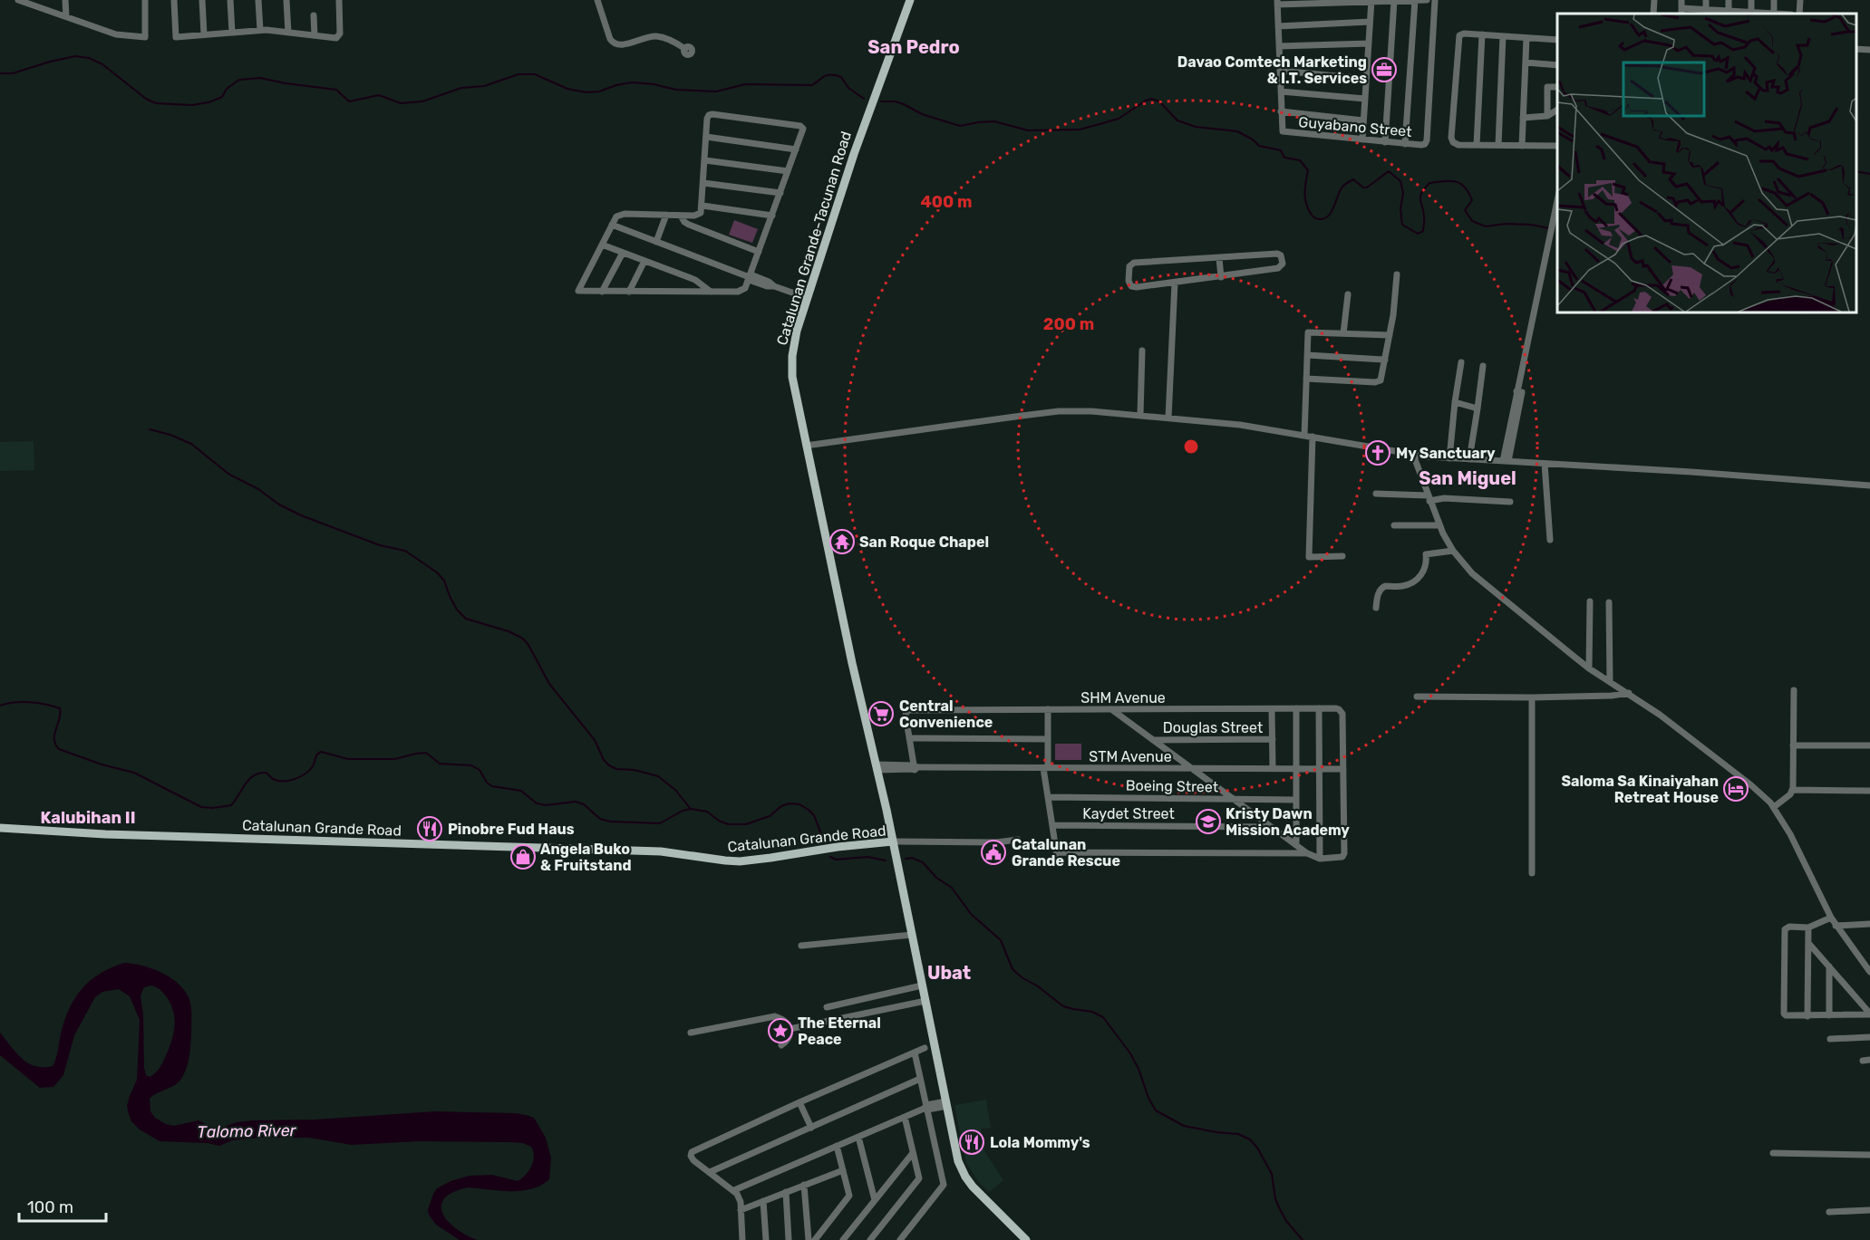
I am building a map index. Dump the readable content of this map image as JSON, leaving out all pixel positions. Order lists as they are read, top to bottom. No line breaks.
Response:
{"streets":{"main road":["Catalunan Grande-Tacunan Road","Catalunan Grande Road"],"street":["Guyabano Street","SHM Avenue","Douglas Street","STM Avenue","Boeing Street","Kaydet Street"]},"crossings":[["Catalunan Grande-Tacunan Road","STM Avenue"],["Catalunan Grande-Tacunan Road","Catalunan Grande Road"],["SHM Avenue","STM Avenue"]],"districts":["San Pedro","San Miguel","Kalubihan II","Ubat"],"water":["Talomo River"],"places":{"office":["Davao Comtech Marketing & I.T. Services"],"church":["My Sanctuary"],"temple":["San Roque Chapel"],"supermarket":["Central Convenience"],"hotel":["Saloma Sa Kinaiyahan Retreat House"],"school or university":["Kristy Dawn Mission Academy"],"restaurant":["Pinobre Fud Haus","Lola Mommy's"],"public building":["Catalunan Grande Rescue"],"shop":["Angela Buko & Fruitstand"],"place":["The Eternal Peace"]},"scale_bar":"100 m","rings":["400 m","200 m"]}
